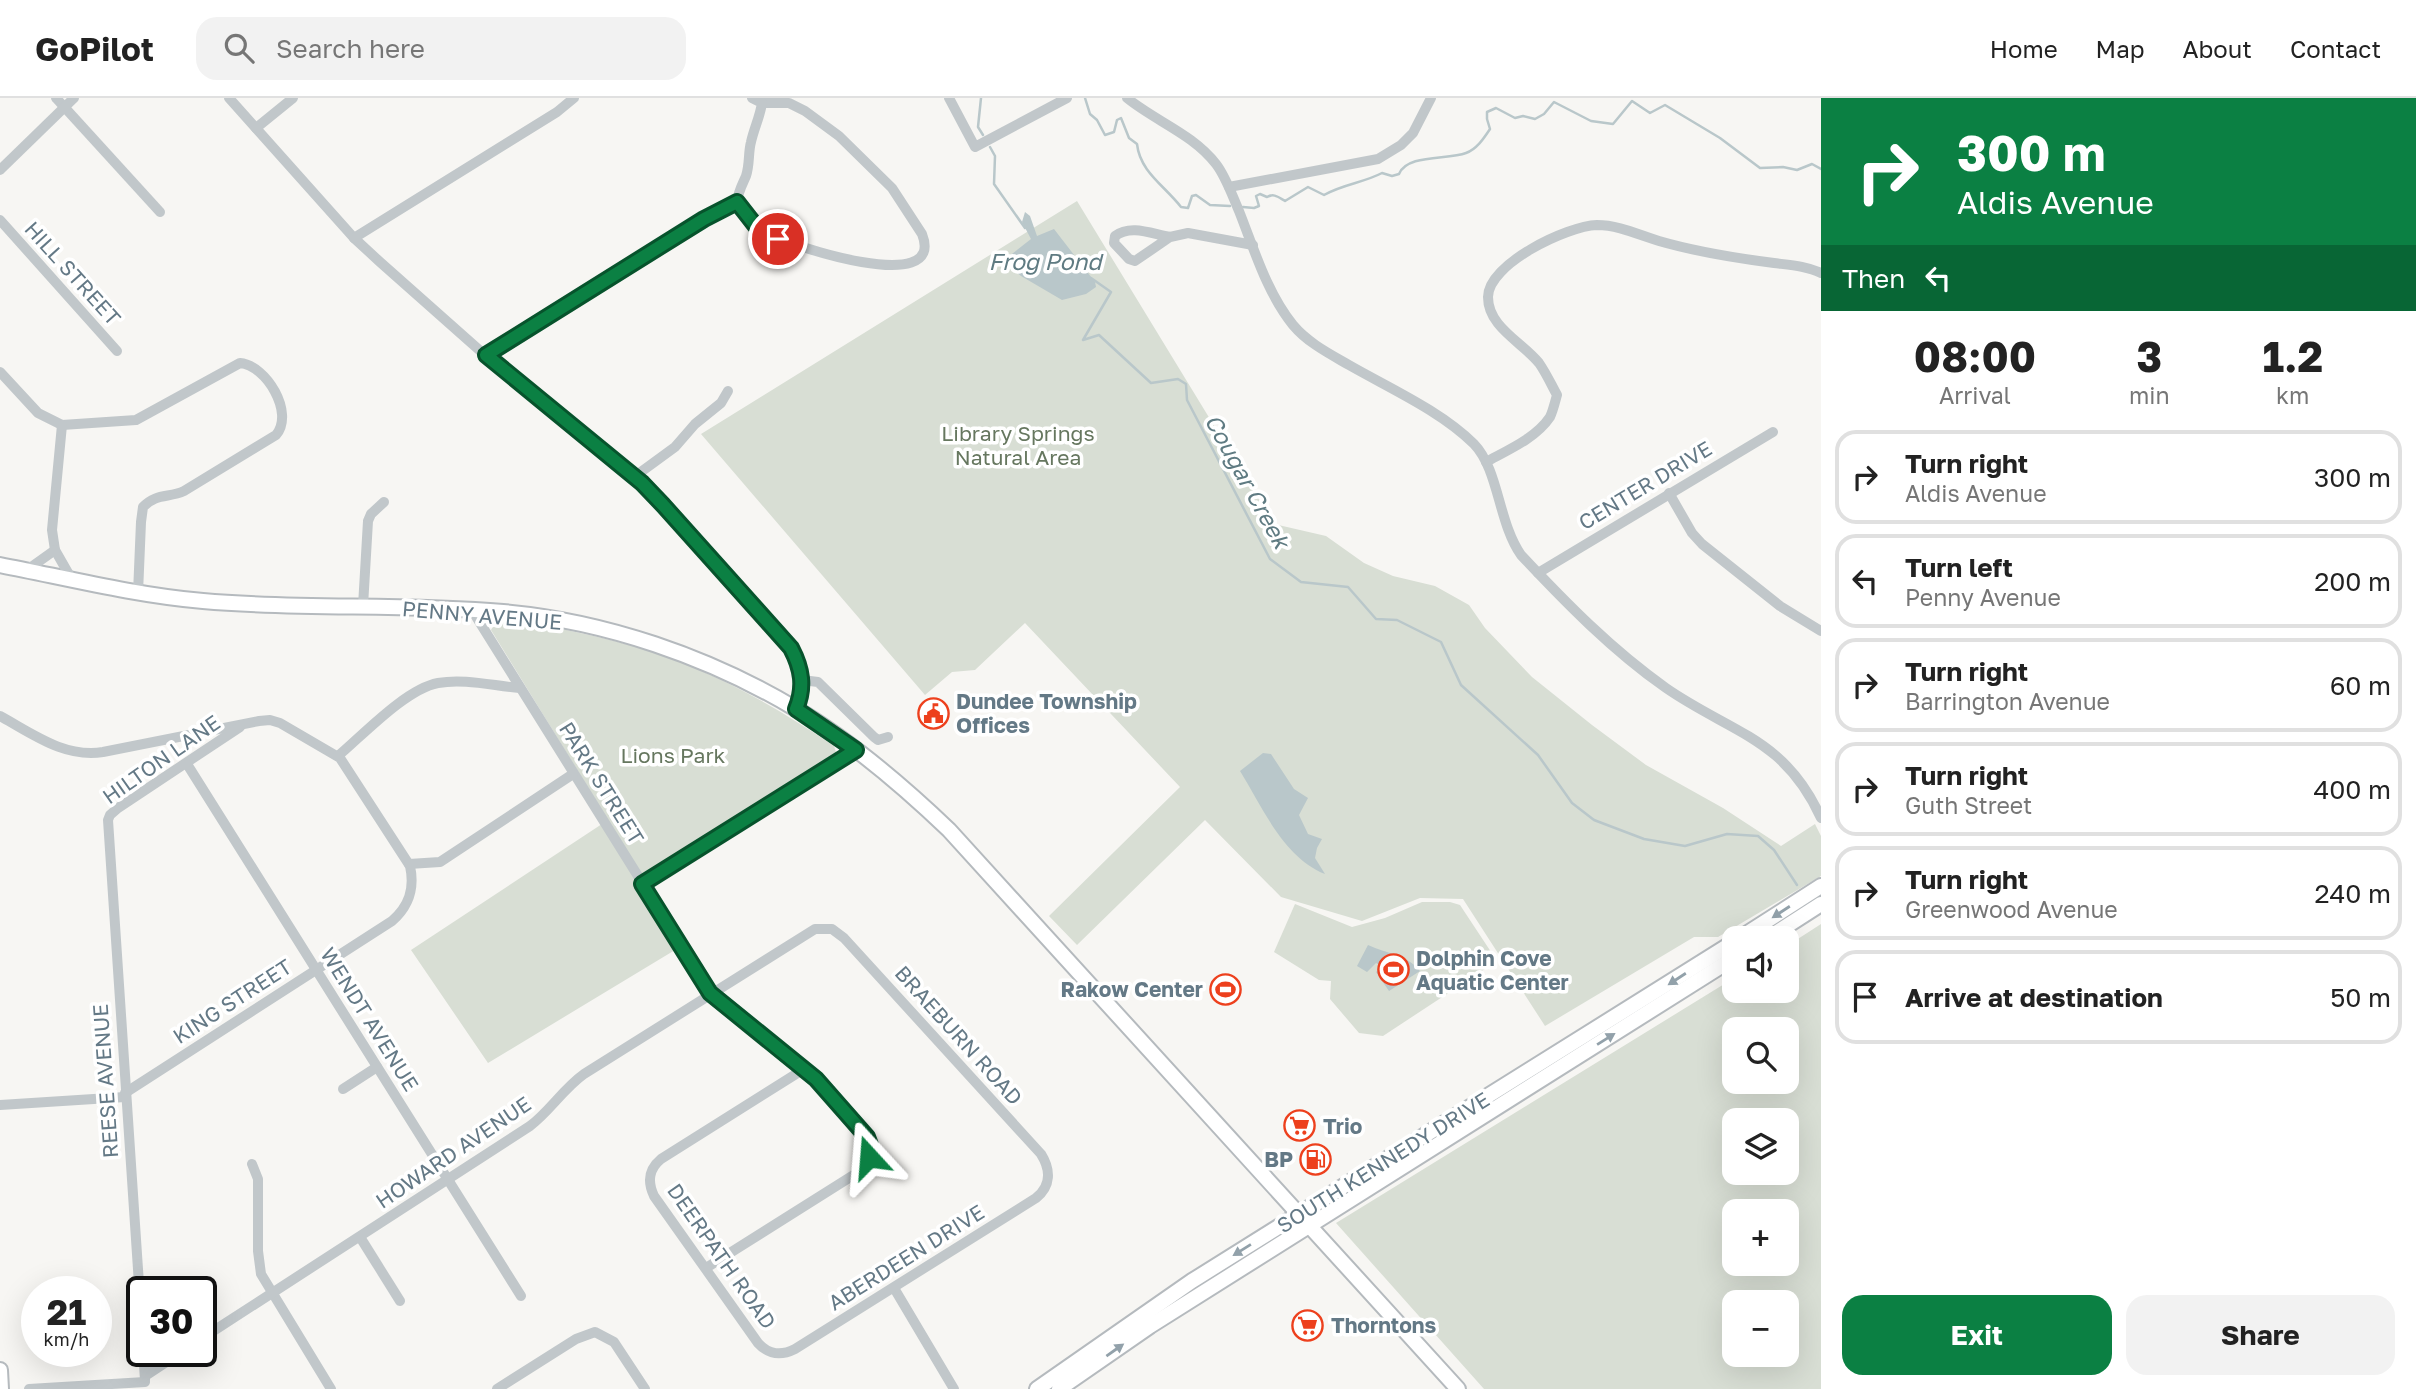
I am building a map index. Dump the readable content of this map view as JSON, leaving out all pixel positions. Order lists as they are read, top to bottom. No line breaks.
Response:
{"streets":{"main road":["PENNY AVENUE","SOUTH KENNEDY DRIVE"],"street":["HILL STREET","CENTER DRIVE","HILTON LANE","PARK STREET","KING STREET","WENDT AVENUE","BRAEBURN ROAD","REESE AVENUE","HOWARD AVENUE","DEERPATH ROAD","ABERDEEN DRIVE"]},"crossings":[["PENNY AVENUE","PARK STREET"],["PENNY AVENUE","SOUTH KENNEDY DRIVE"],["HILTON LANE","WENDT AVENUE"],["HILTON LANE","REESE AVENUE"],["PARK STREET","HOWARD AVENUE"],["PARK STREET","DEERPATH ROAD"],["KING STREET","WENDT AVENUE"],["KING STREET","REESE AVENUE"],["WENDT AVENUE","HOWARD AVENUE"],["BRAEBURN ROAD","HOWARD AVENUE"],["BRAEBURN ROAD","ABERDEEN DRIVE"],["DEERPATH ROAD","ABERDEEN DRIVE"]],"water":["Frog Pond","Cougar Creek"],"parks":["Library Springs Natural Area","Lions Park"],"places":{"public building":["Dundee Township Offices"],"sports":["Dolphin Cove Aquatic Center","Rakow Center"],"supermarket":["Trio","Thorntons"],"fuel station":["BP"]},"page":{"header":"GoPilot","search":"Search here","nav":["Home","Map","About","Contact"],"turn":["300 m","Aldis Avenue"],"then":"Then","eta":["08:00","Arrival","3","min","1.2","km"],"list":[{"name":"Turn right","note":"Aldis Avenue","value":"300 m"},{"name":"Turn left","note":"Penny Avenue","value":"200 m"},{"name":"Turn right","note":"Barrington Avenue","value":"60 m"},{"name":"Turn right","note":"Guth Street","value":"400 m"},{"name":"Turn right","note":"Greenwood Avenue","value":"240 m"},{"name":"Arrive at destination","value":"50 m"}],"map_buttons":["+","−"],"speed":"21 km/h","limit":"30","buttons":["Exit","Share"]}}
